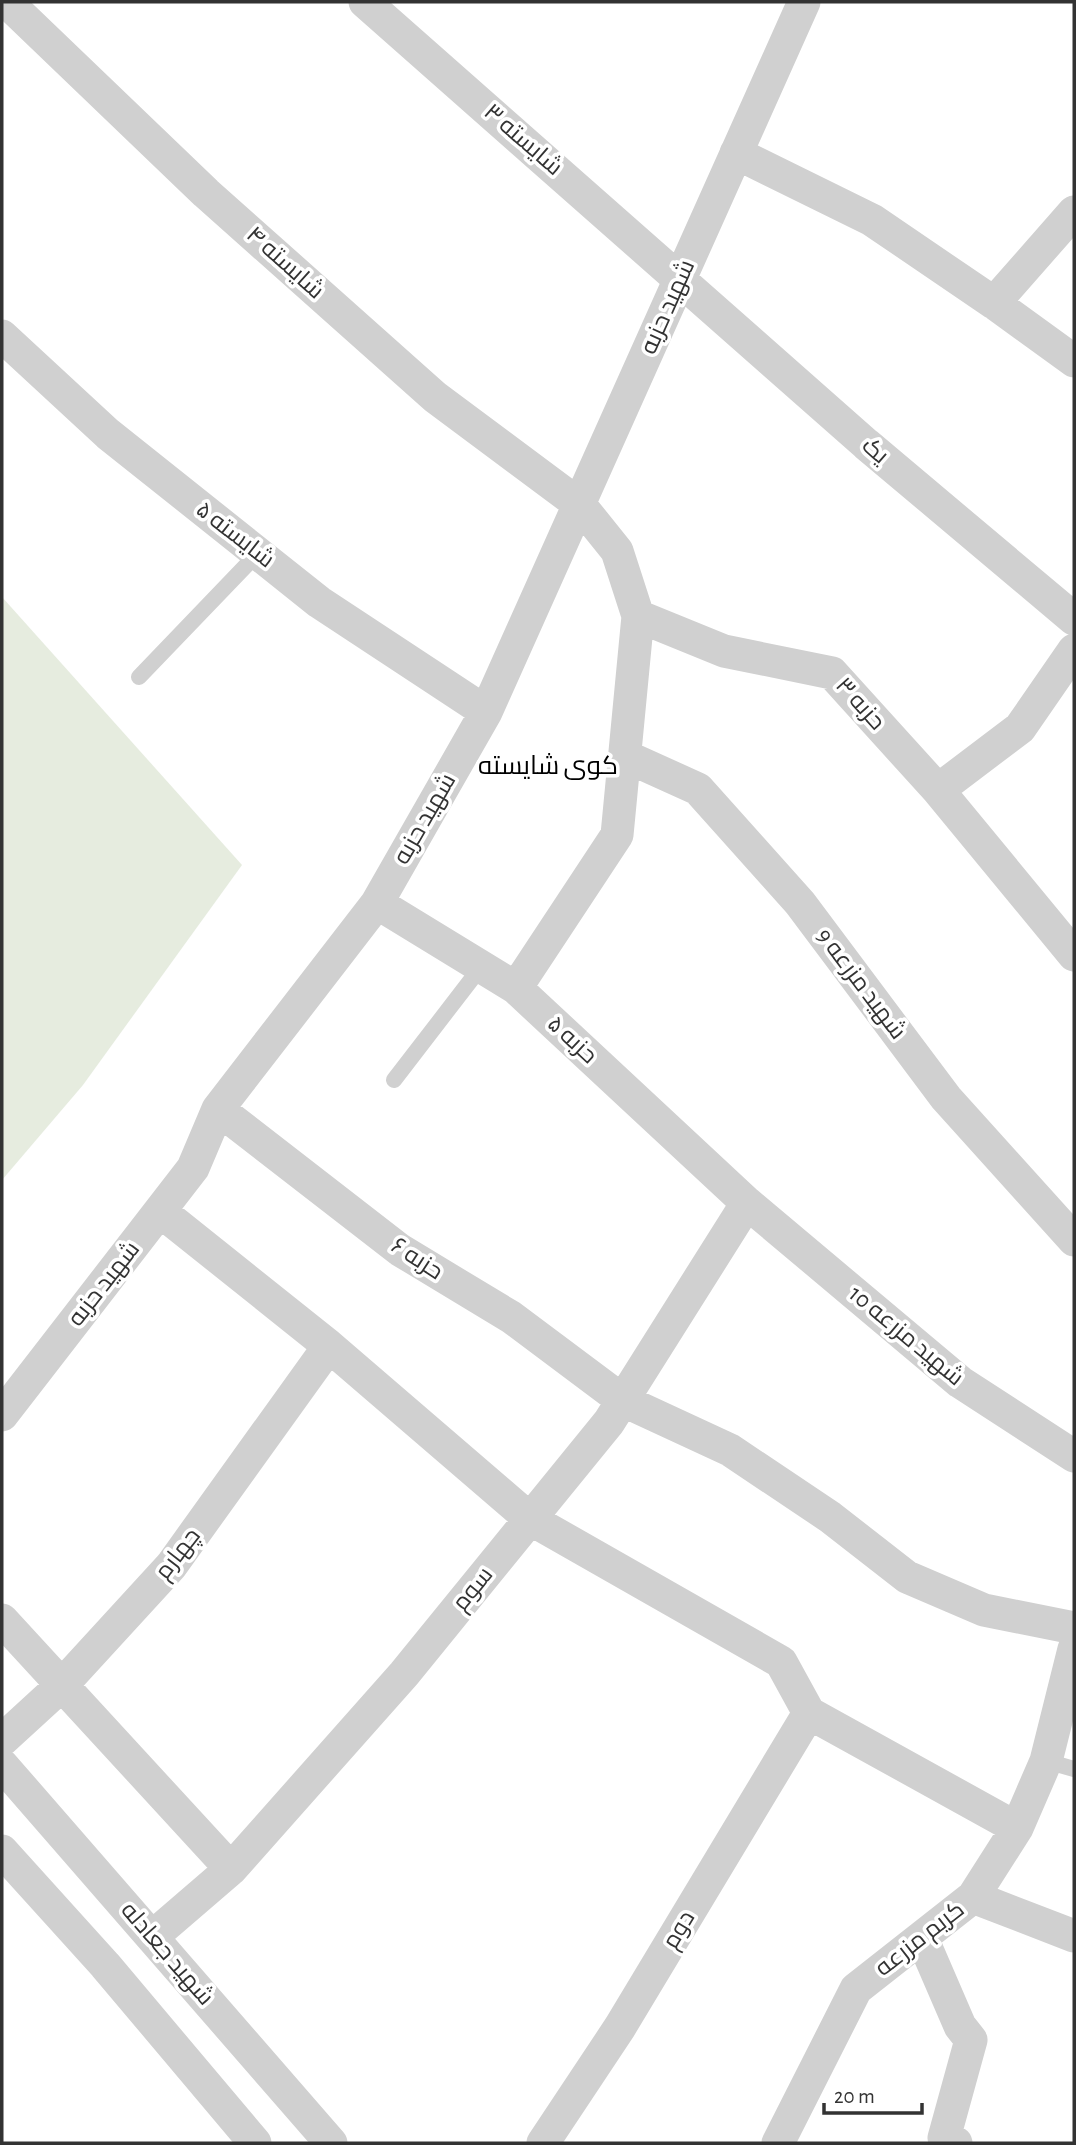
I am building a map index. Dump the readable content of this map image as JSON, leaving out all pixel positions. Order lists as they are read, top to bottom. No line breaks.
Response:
{"streets":{"street":["شایسته ۳","شایسته ۴","شهید حزبه","یک","شایسته ۵","حزبه ۳","شهید مزرعه 9","حزبه ۵","حزبه ۶","شهید مزرعه 10","چهارم","سوم","دوم","کریم مزرعه","شهید جعادله"]},"crossings":[["شایسته ۳","شهید حزبه"],["شایسته ۳","یک"],["شایسته ۴","شهید حزبه"],["شهید حزبه","یک"],["شهید حزبه","شایسته ۵"],["شهید حزبه","حزبه ۵"],["شهید حزبه","حزبه ۶"],["حزبه ۵","شهید مزرعه 10"],["حزبه ۵","سوم"],["حزبه ۶","سوم"],["شهید مزرعه 10","سوم"],["سوم","شهید جعادله"]],"districts":["کوی شایسته"],"scale_bar":"20 m"}
